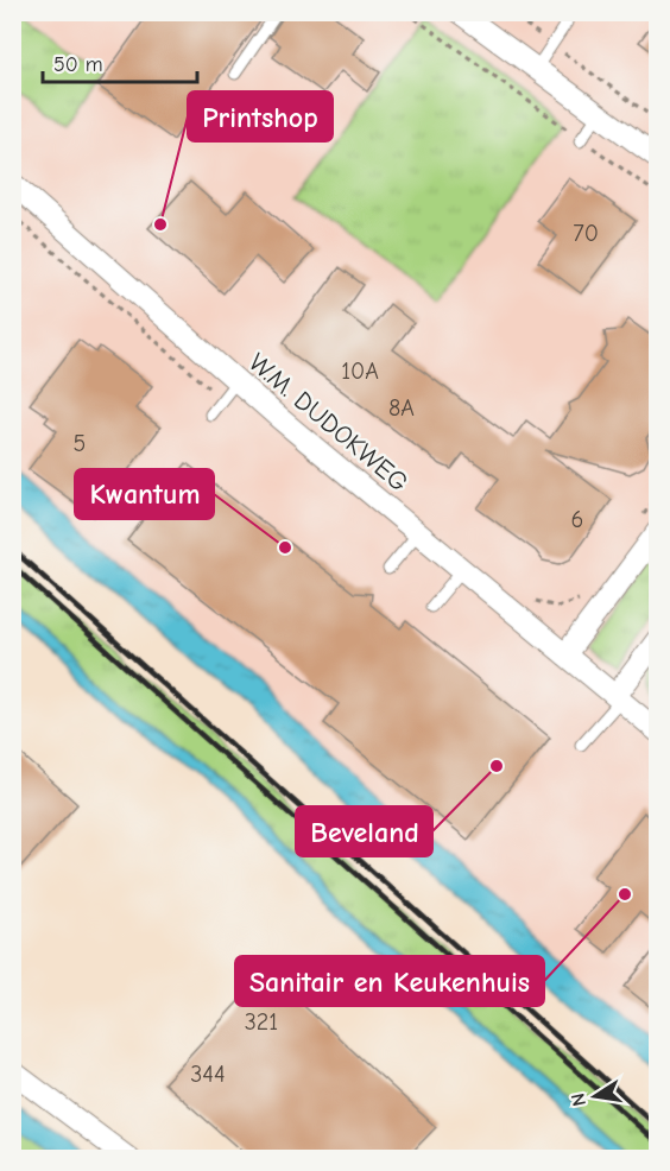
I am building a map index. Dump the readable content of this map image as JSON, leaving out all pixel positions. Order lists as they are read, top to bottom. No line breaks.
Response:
{"streets":{"street":["W.M. DUDOKWEG"]},"places":["Printshop","Kwantum","Beveland","Sanitair en Keukenhuis"],"house_numbers":["70","10A","8A","5","6","321","344"],"scale_bar":"50 m","north":"left"}
